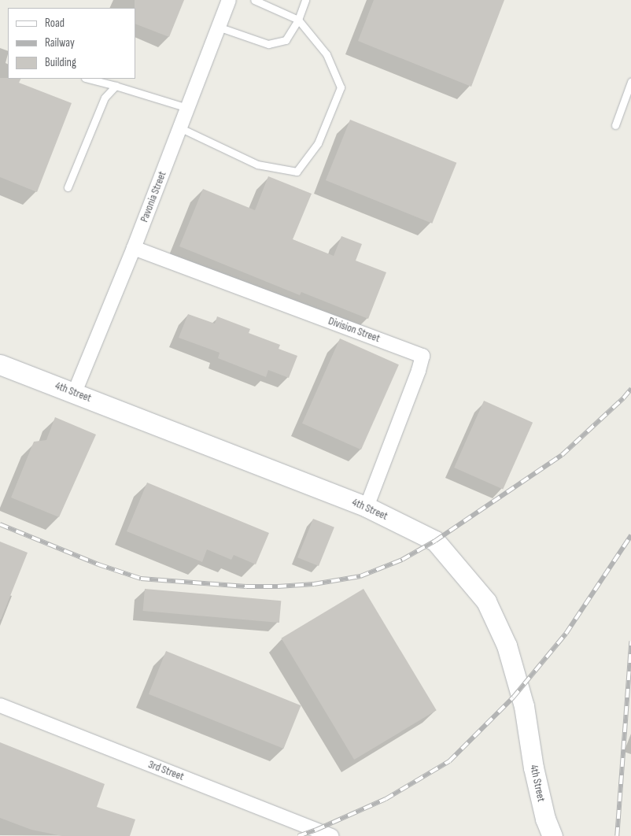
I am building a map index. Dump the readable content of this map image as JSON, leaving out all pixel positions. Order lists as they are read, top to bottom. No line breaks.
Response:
{"streets":{"main road":["4th Street"],"street":["Pavonia Street","Division Street","3rd Street"]},"crossings":[["Pavonia Street","Division Street"],["Pavonia Street","4th Street"],["Division Street","4th Street"]],"legend":["Road","Railway","Building"]}
